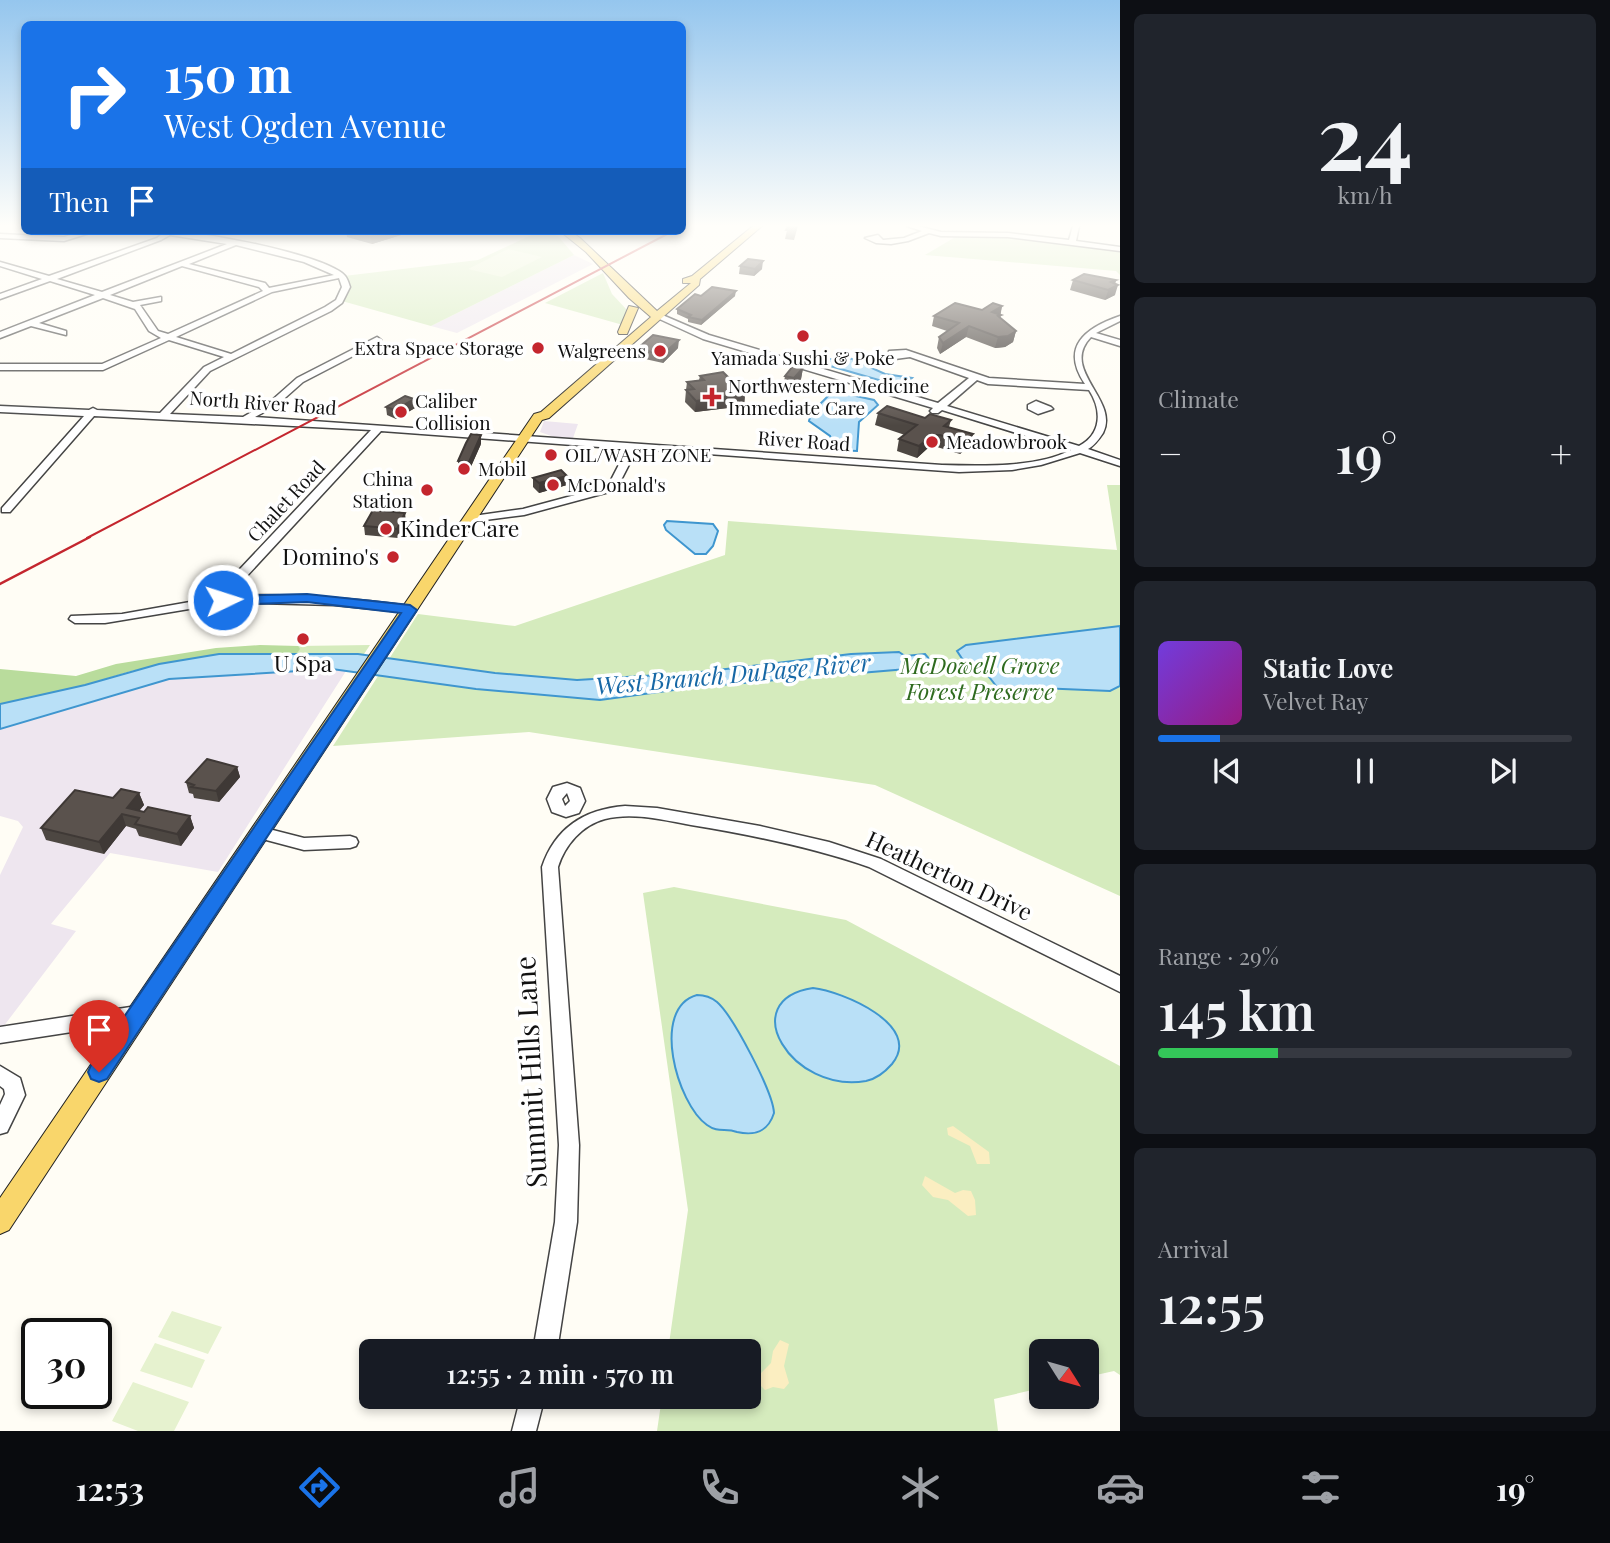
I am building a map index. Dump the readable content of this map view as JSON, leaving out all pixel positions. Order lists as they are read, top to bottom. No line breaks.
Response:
{"streets":{"street":["North River Road","River Road","Chalet Road","Heatherton Drive","Summit Hills Lane"]},"crossings":[["North River Road","River Road"],["North River Road","Chalet Road"],["Heatherton Drive","Summit Hills Lane"]],"water":["West Branch DuPage River"],"parks":["McDowell Grove Forest Preserve"],"places":{"other":["Yamada Sushi & Poke","Extra Space Storage","Walgreens","Caliber Collision","Meadowbrook","OIL/WASH ZONE","Mobil","McDonald's","China Station","KinderCare","Domino's","U Spa"],"health":["Northwestern Medicine Immediate Care"]},"north":"bottom right","page":{"tile":[["24","km/h"],"Climate",["Range · 29%","145 km"],["Arrival","12:55"]],"turn":["150 m","West Ogden Avenue"],"then":"Then","heat":["−","19°","+"],"song":["Static Love","Velvet Ray"],"limit":"30","trip":"12:55 · 2 min · 570 m","tabs":["12:53","19°"]}}
